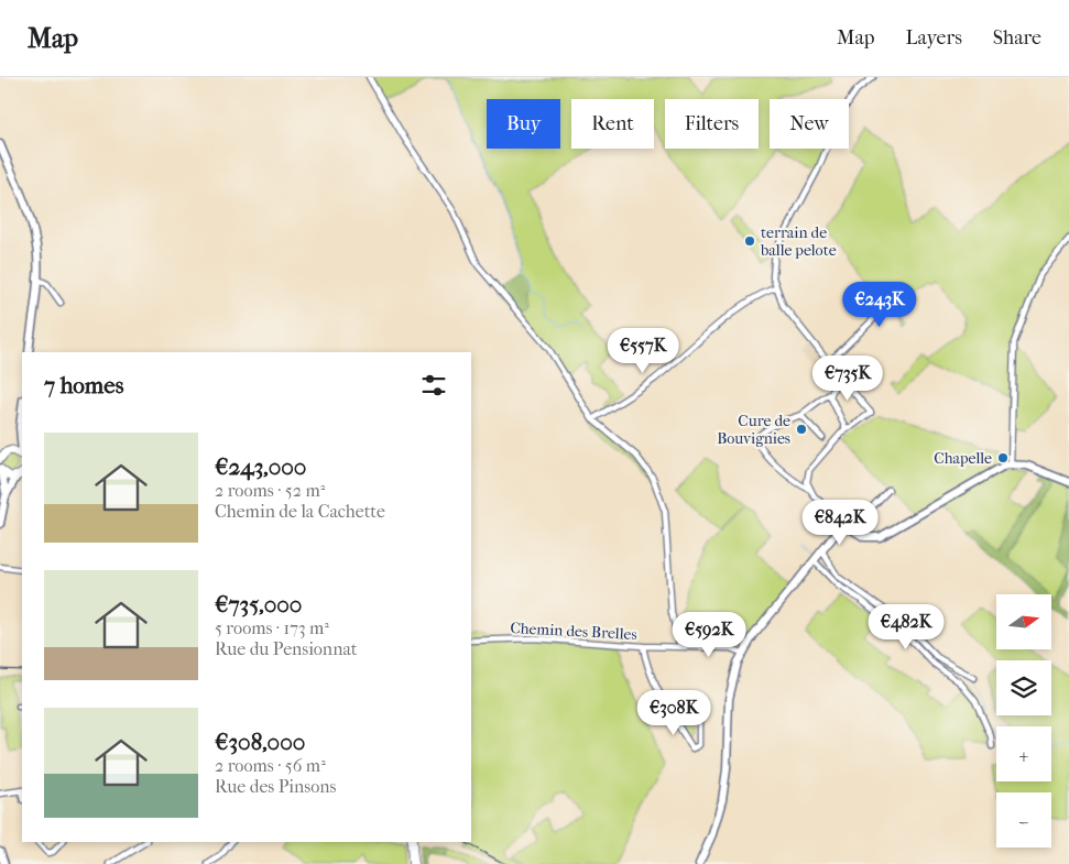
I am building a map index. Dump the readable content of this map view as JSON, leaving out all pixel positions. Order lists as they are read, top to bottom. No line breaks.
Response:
{"streets":{"street":["Chemin des Brelles"]},"places":["terrain de balle pelote","Cure de Bouvignies","Chapelle"],"north":"right","page":{"header":"Map","nav":["Map","Layers","Share"],"chip":["Buy","Rent","Filters","New"],"price":["€243K","€557K","€735K","€842K","€482K","€592K","€308K"],"heading":"7 homes","list":[{"name":"€243,000","note":"2 rooms · 52 m² · Chemin de la Cachette"},{"name":"€735,000","note":"5 rooms · 173 m² · Rue du Pensionnat"},{"name":"€308,000","note":"2 rooms · 56 m² · Rue des Pinsons"}],"map_buttons":["+","−"]}}
